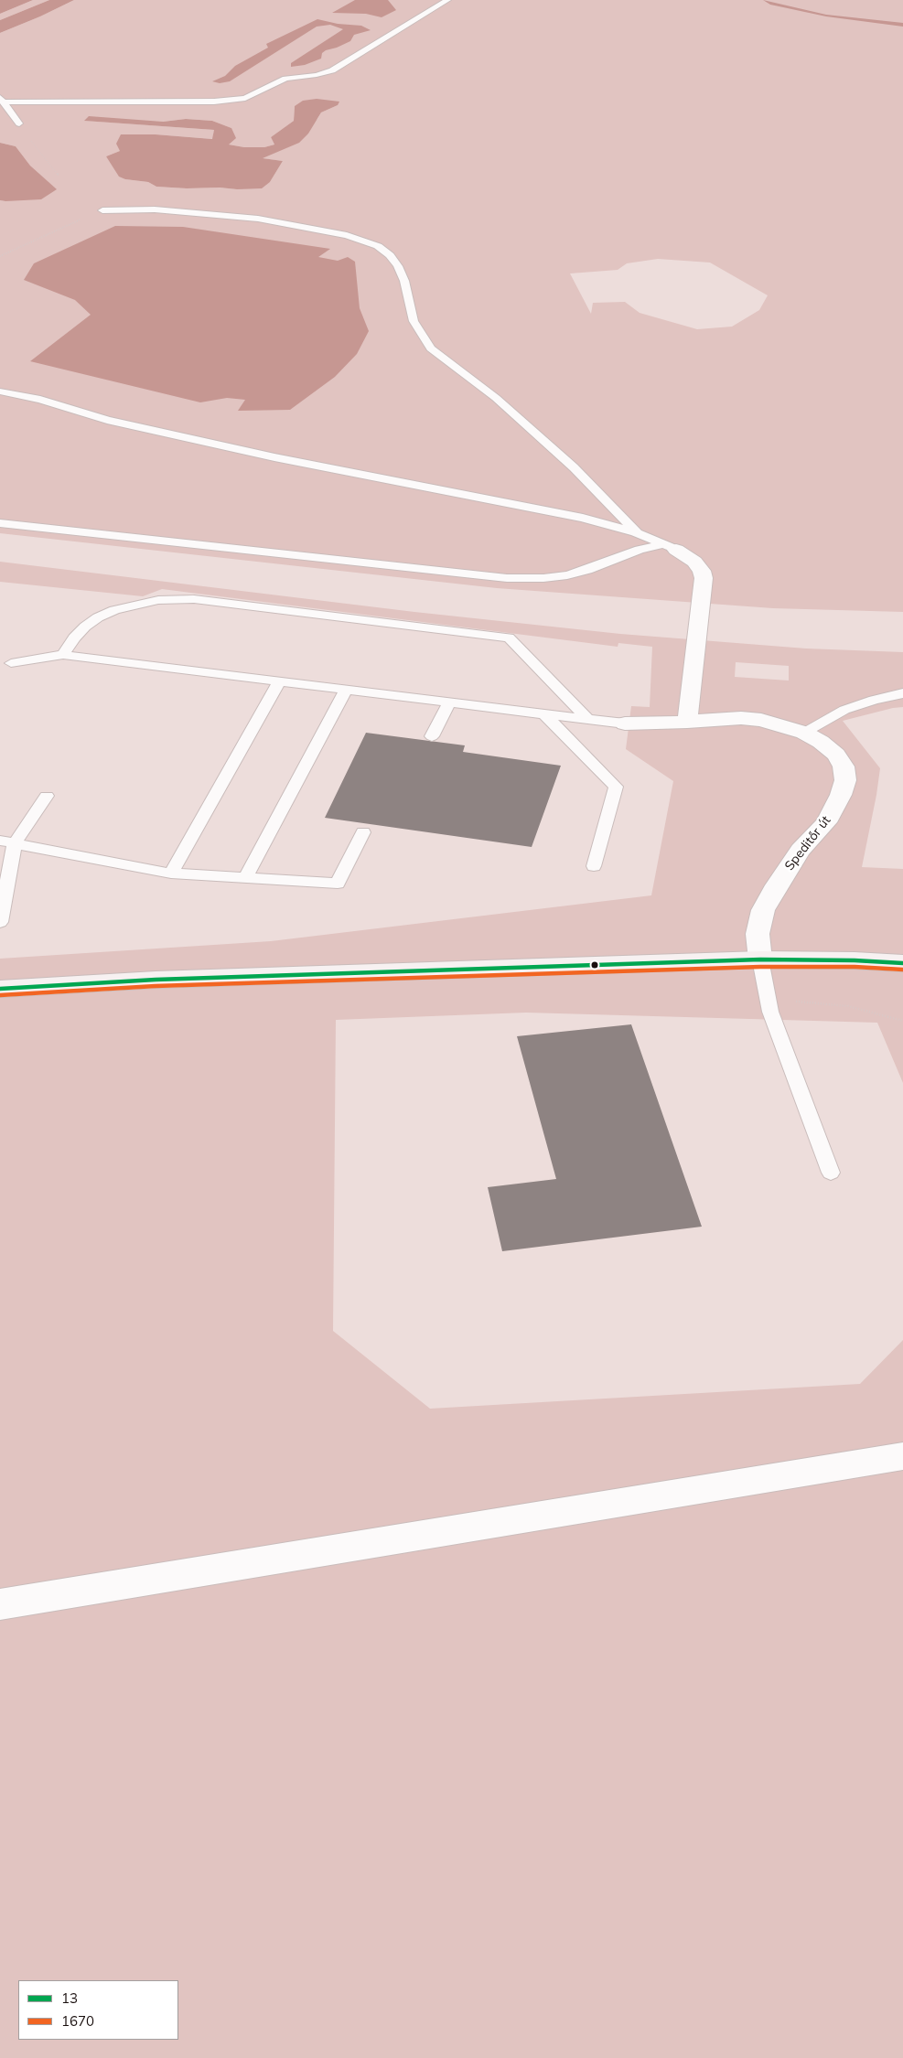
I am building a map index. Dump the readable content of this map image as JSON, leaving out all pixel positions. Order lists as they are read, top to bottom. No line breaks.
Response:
{"streets":{"street":["Speditőr út"]},"lines":["transit line 13","transit line 1670"],"legend":["13","1670"]}
